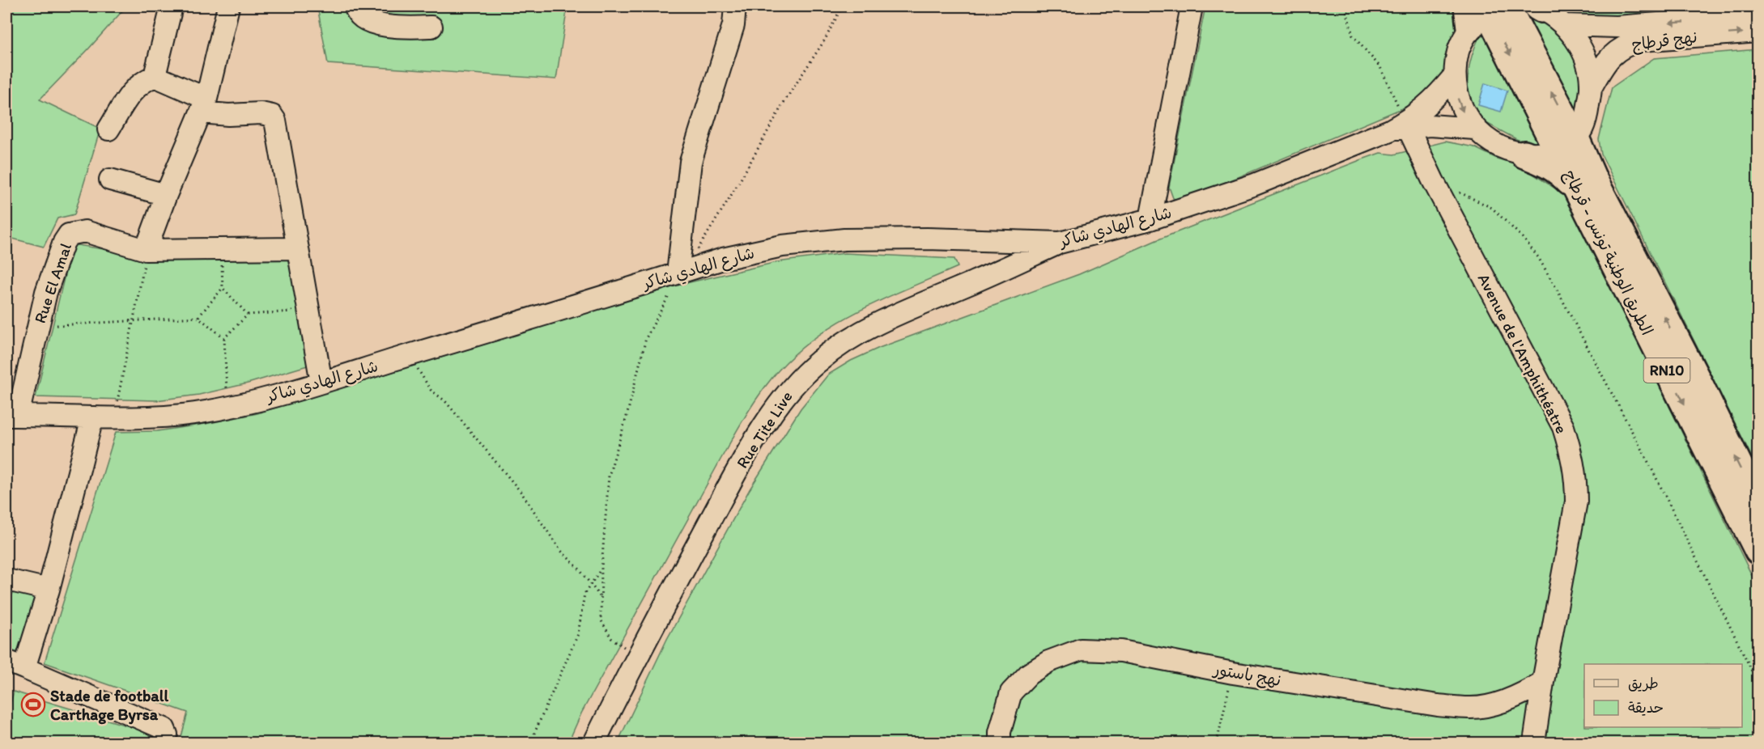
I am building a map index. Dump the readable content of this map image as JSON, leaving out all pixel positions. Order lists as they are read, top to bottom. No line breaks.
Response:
{"streets":{"highway":["الطريق الوطنية تونس - قرطاج","RN10"],"street":["نهج قرطاج","شارع الهادي شاكر","Rue El Amal","Avenue de l'Amphithéatre","Rue Tite Live","نهج باستور"]},"crossings":[["شارع الهادي شاكر","Rue El Amal"],["شارع الهادي شاكر","Avenue de l'Amphithéatre"],["شارع الهادي شاكر","Rue Tite Live"],["Avenue de l'Amphithéatre","نهج باستور"]],"places":{"sports":["Stade de football Carthage Byrsa"]},"legend":["طريق","حديقة"]}
